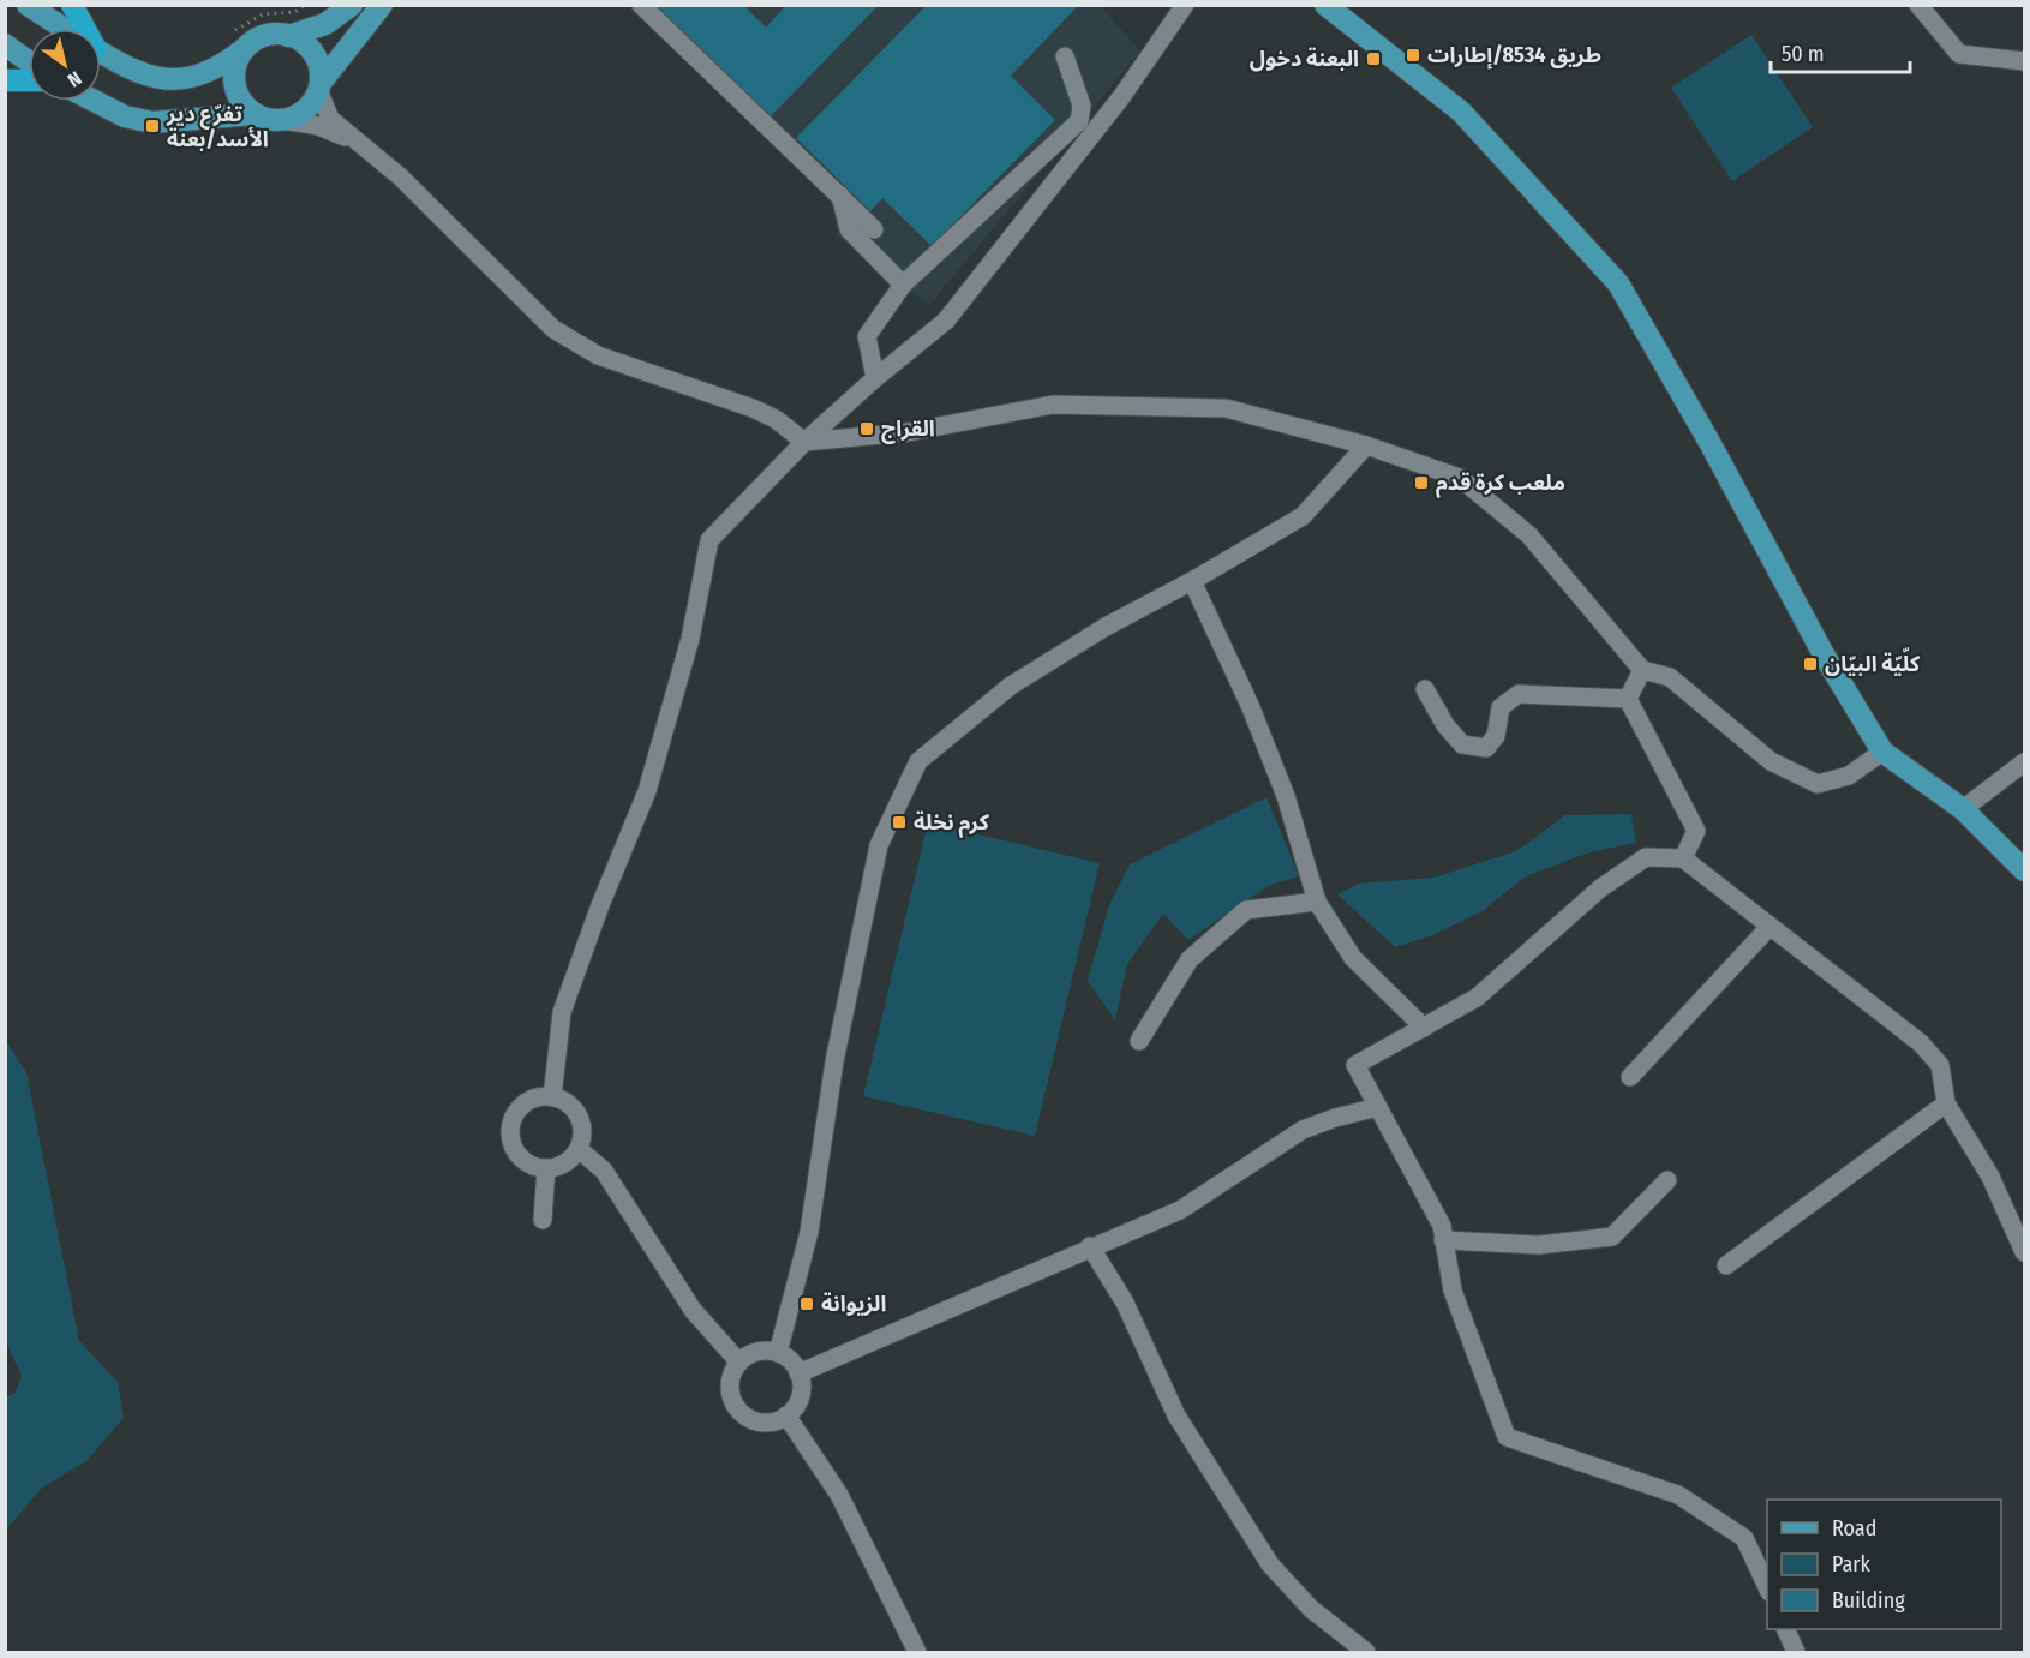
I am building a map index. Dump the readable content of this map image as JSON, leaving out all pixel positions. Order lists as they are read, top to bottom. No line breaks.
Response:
{"places":{"transit":["طريق 8534/إطارات","البعنة دخول","تفرّع دير الأسد/بعنة","القراج","ملعب كرة قدم","كلّيّة البيّان","كرم نخلة","الزيوانة"]},"legend":["Road","Park","Building"],"scale_bar":"50 m","north":"bottom right"}
